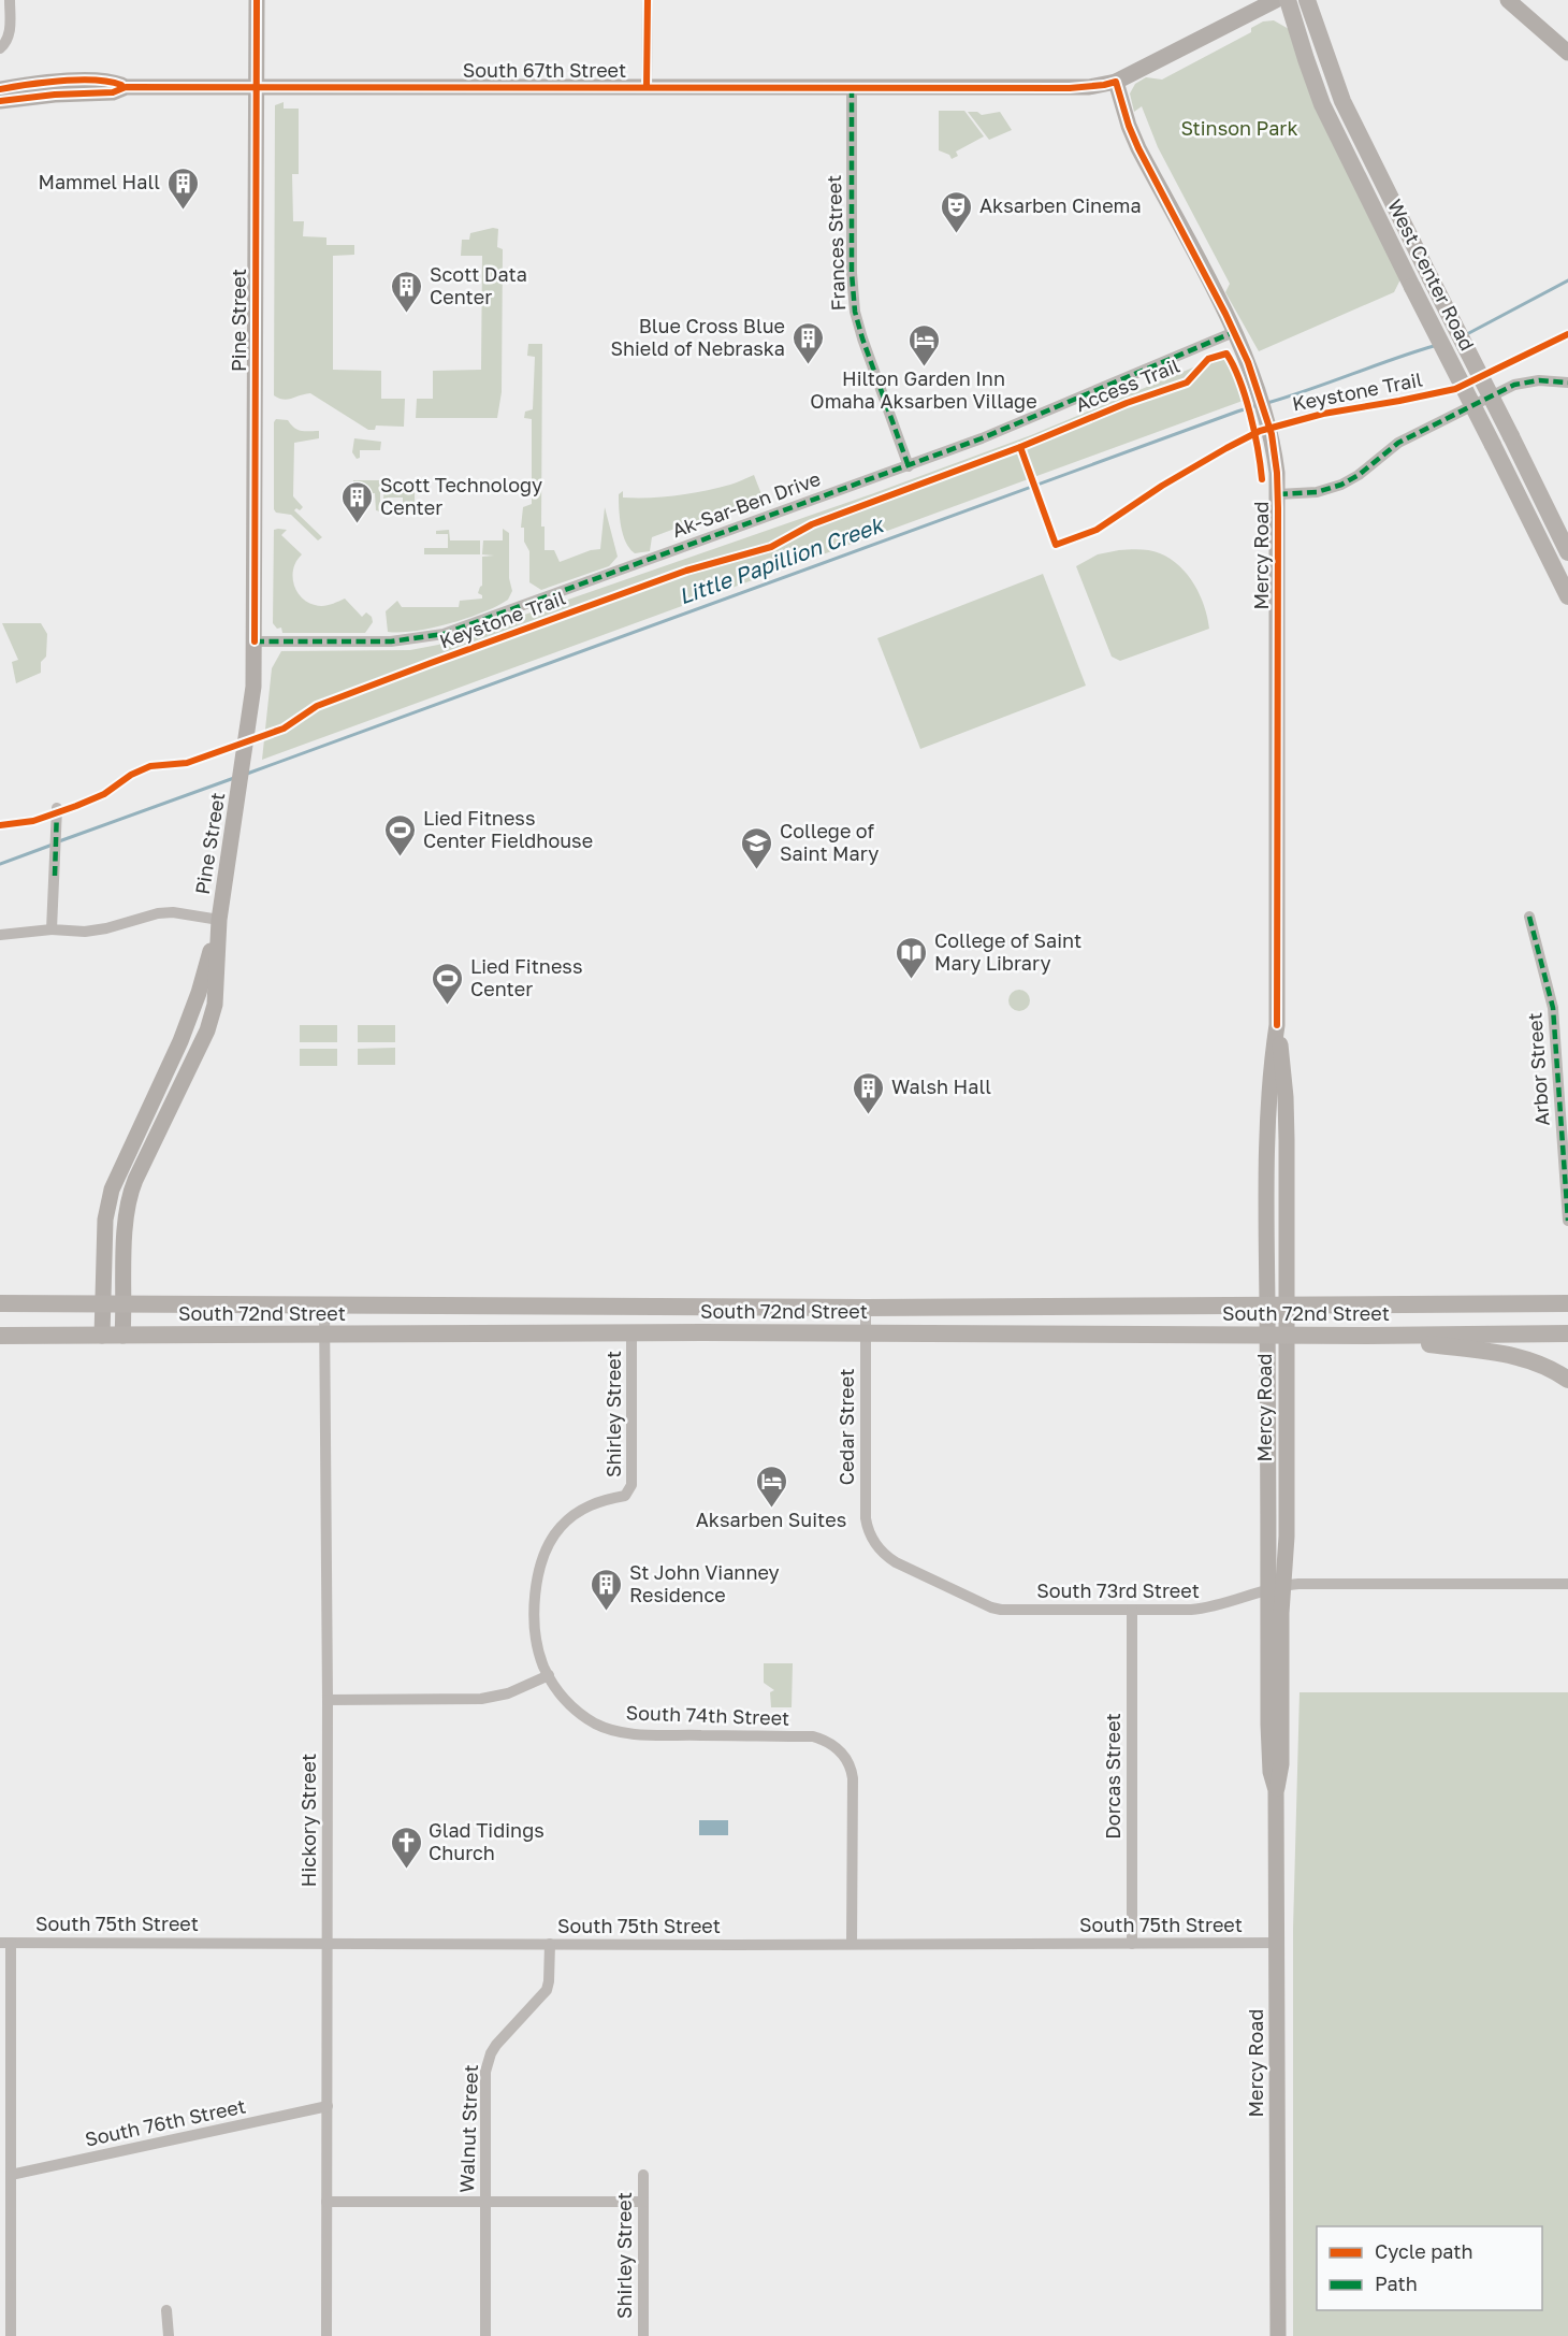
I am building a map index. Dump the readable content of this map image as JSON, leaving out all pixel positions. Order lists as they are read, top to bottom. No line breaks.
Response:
{"streets":{"main road":["South 67th Street","West Center Road","Pine Street","Mercy Road","South 72nd Street"],"street":["Frances Street","Ak-Sar-Ben Drive","Arbor Street","Shirley Street","Cedar Street","South 73rd Street","South 74th Street","Dorcas Street","Hickory Street","South 75th Street","South 76th Street","Walnut Street"],"cycle path":["Access Trail","Keystone Trail"]},"crossings":[["South 67th Street","Frances Street"],["South 67th Street","Pine Street"],["South 67th Street","Mercy Road"],["Frances Street","Ak-Sar-Ben Drive"],["Pine Street","Ak-Sar-Ben Drive"],["Pine Street","South 72nd Street"],["Ak-Sar-Ben Drive","Mercy Road"],["Mercy Road","South 72nd Street"],["Mercy Road","South 73rd Street"],["Mercy Road","South 75th Street"],["South 72nd Street","Shirley Street"],["South 72nd Street","Cedar Street"],["South 72nd Street","Hickory Street"],["Shirley Street","South 74th Street"],["Cedar Street","South 73rd Street"],["South 73rd Street","Dorcas Street"],["South 74th Street","South 75th Street"],["Dorcas Street","South 75th Street"],["Hickory Street","South 75th Street"],["Hickory Street","South 76th Street"],["South 75th Street","Walnut Street"]],"water":["Little Papillion Creek"],"parks":["Stinson Park"],"places":{"building":["Mammel Hall","Scott Data Center","Blue Cross Blue Shield of Nebraska","Scott Technology Center","Walsh Hall","St John Vianney Residence"],"theatre":["Aksarben Cinema"],"hotel":["Hilton Garden Inn Omaha Aksarben Village","Aksarben Suites"],"sports":["Lied Fitness Center Fieldhouse","Lied Fitness Center"],"school or university":["College of Saint Mary"],"library":["College of Saint Mary Library"],"church":["Glad Tidings Church"]},"legend":["Cycle path","Path"]}
